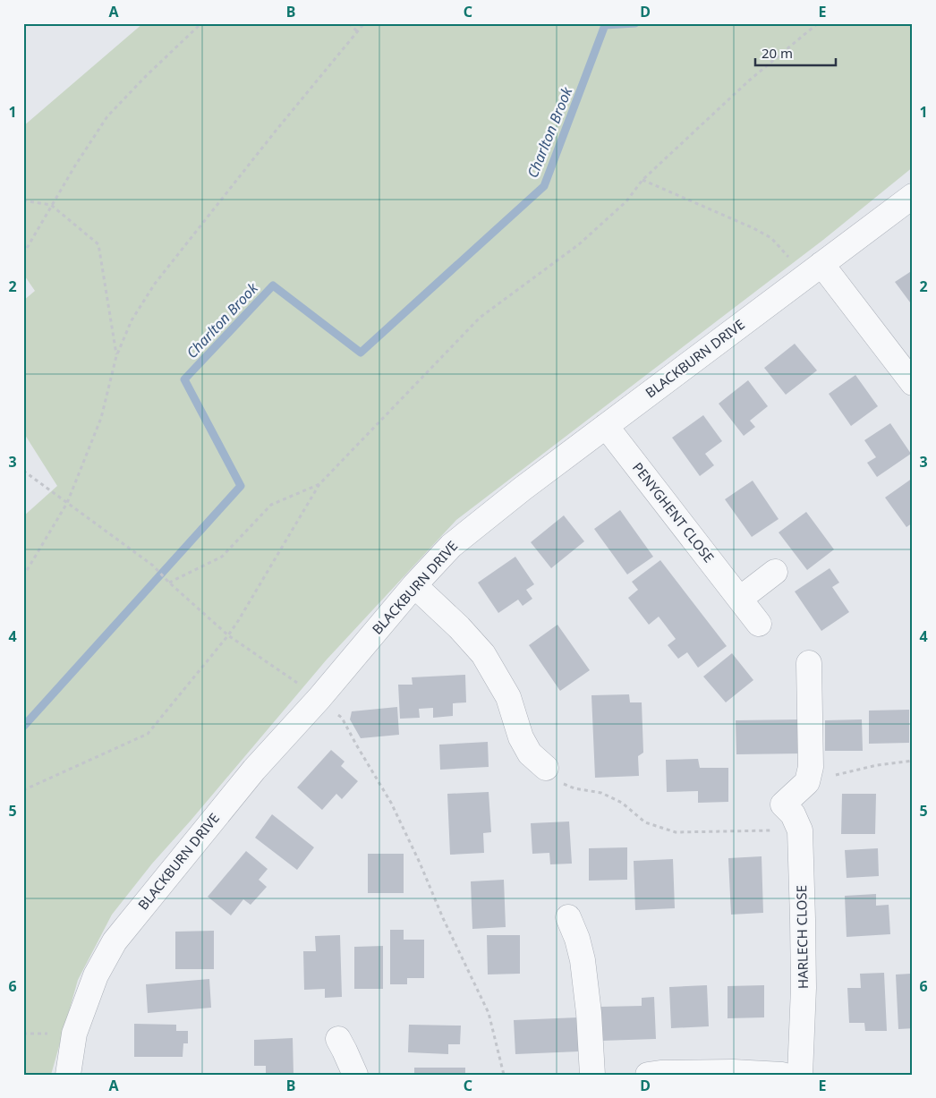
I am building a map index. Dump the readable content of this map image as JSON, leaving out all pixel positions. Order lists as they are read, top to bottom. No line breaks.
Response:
{"streets":{"street":["BLACKBURN DRIVE","PENYGHENT CLOSE","HARLECH CLOSE"]},"crossings":[["BLACKBURN DRIVE","PENYGHENT CLOSE"]],"water":["Charlton Brook"],"scale_bar":"20 m","grid":{"columns":["A","B","C","D","E"],"rows":["1","2","3","4","5","6"]}}
